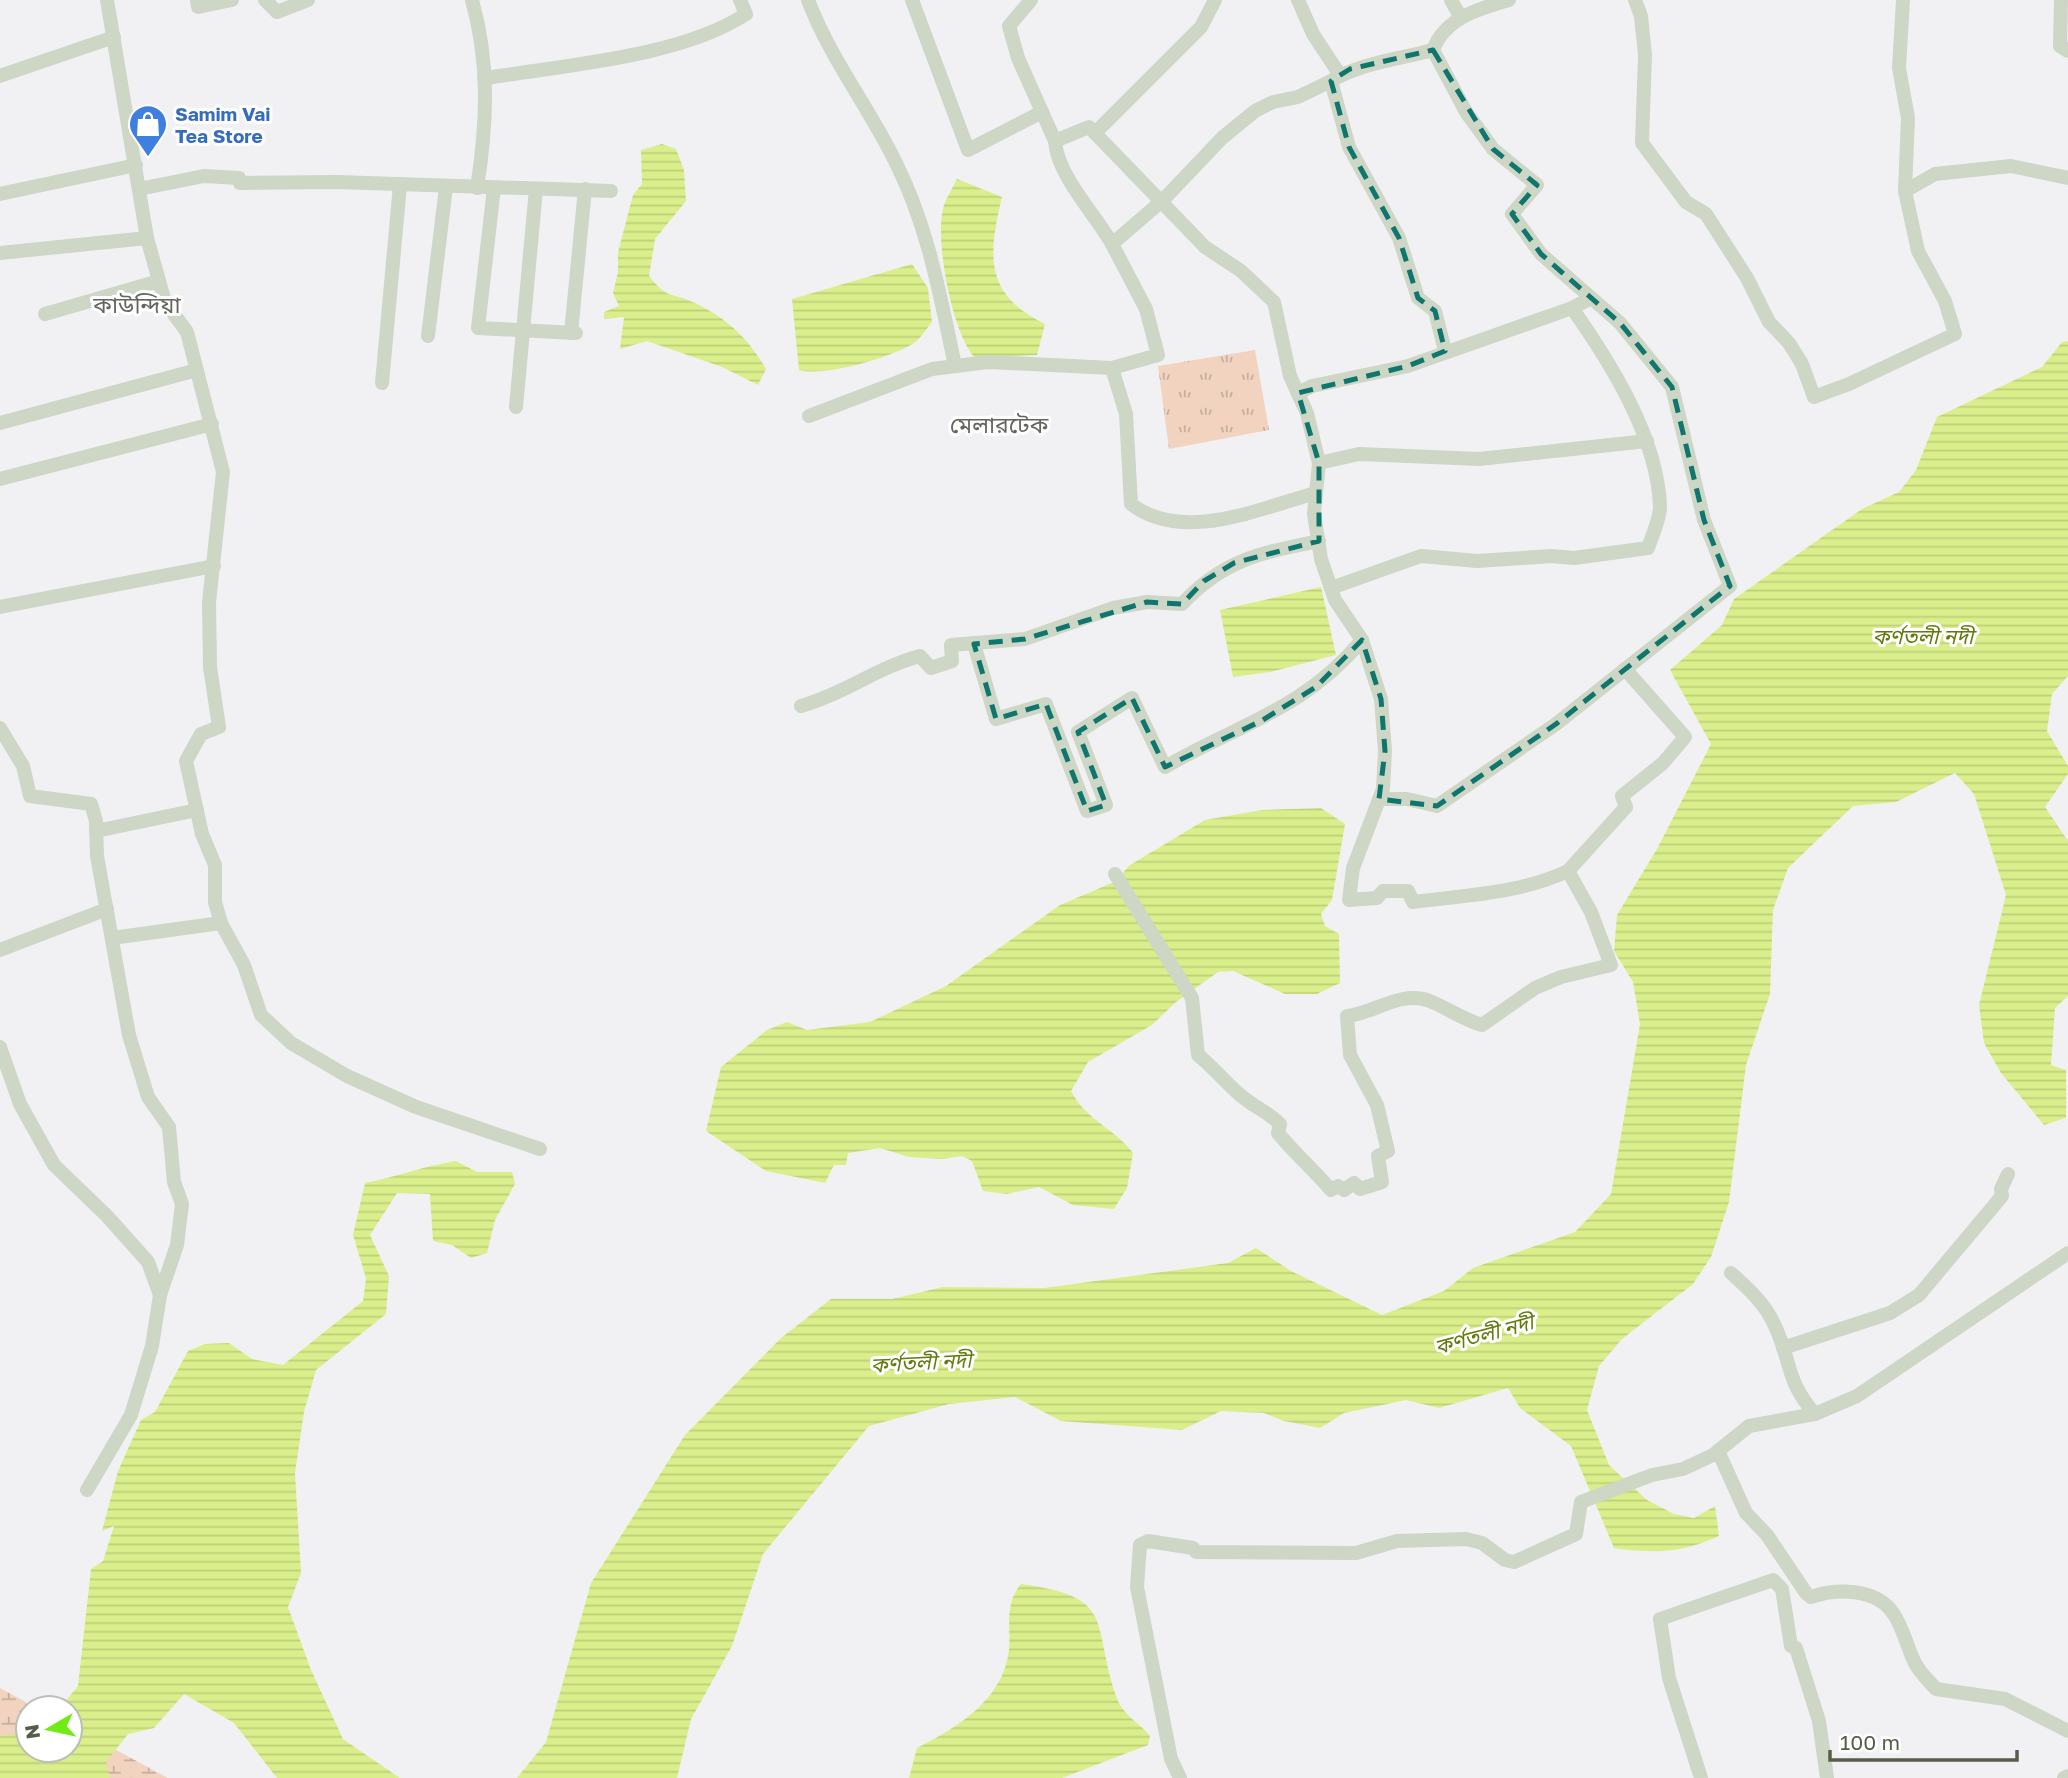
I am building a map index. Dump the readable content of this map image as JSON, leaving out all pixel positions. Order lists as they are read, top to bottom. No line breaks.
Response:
{"districts":["কাউন্দিয়া","মেলারটেক"],"water":["কর্ণতলী নদী"],"places":{"shop":["Samim Vai Tea Store"]},"scale_bar":"100 m","north":"left"}
